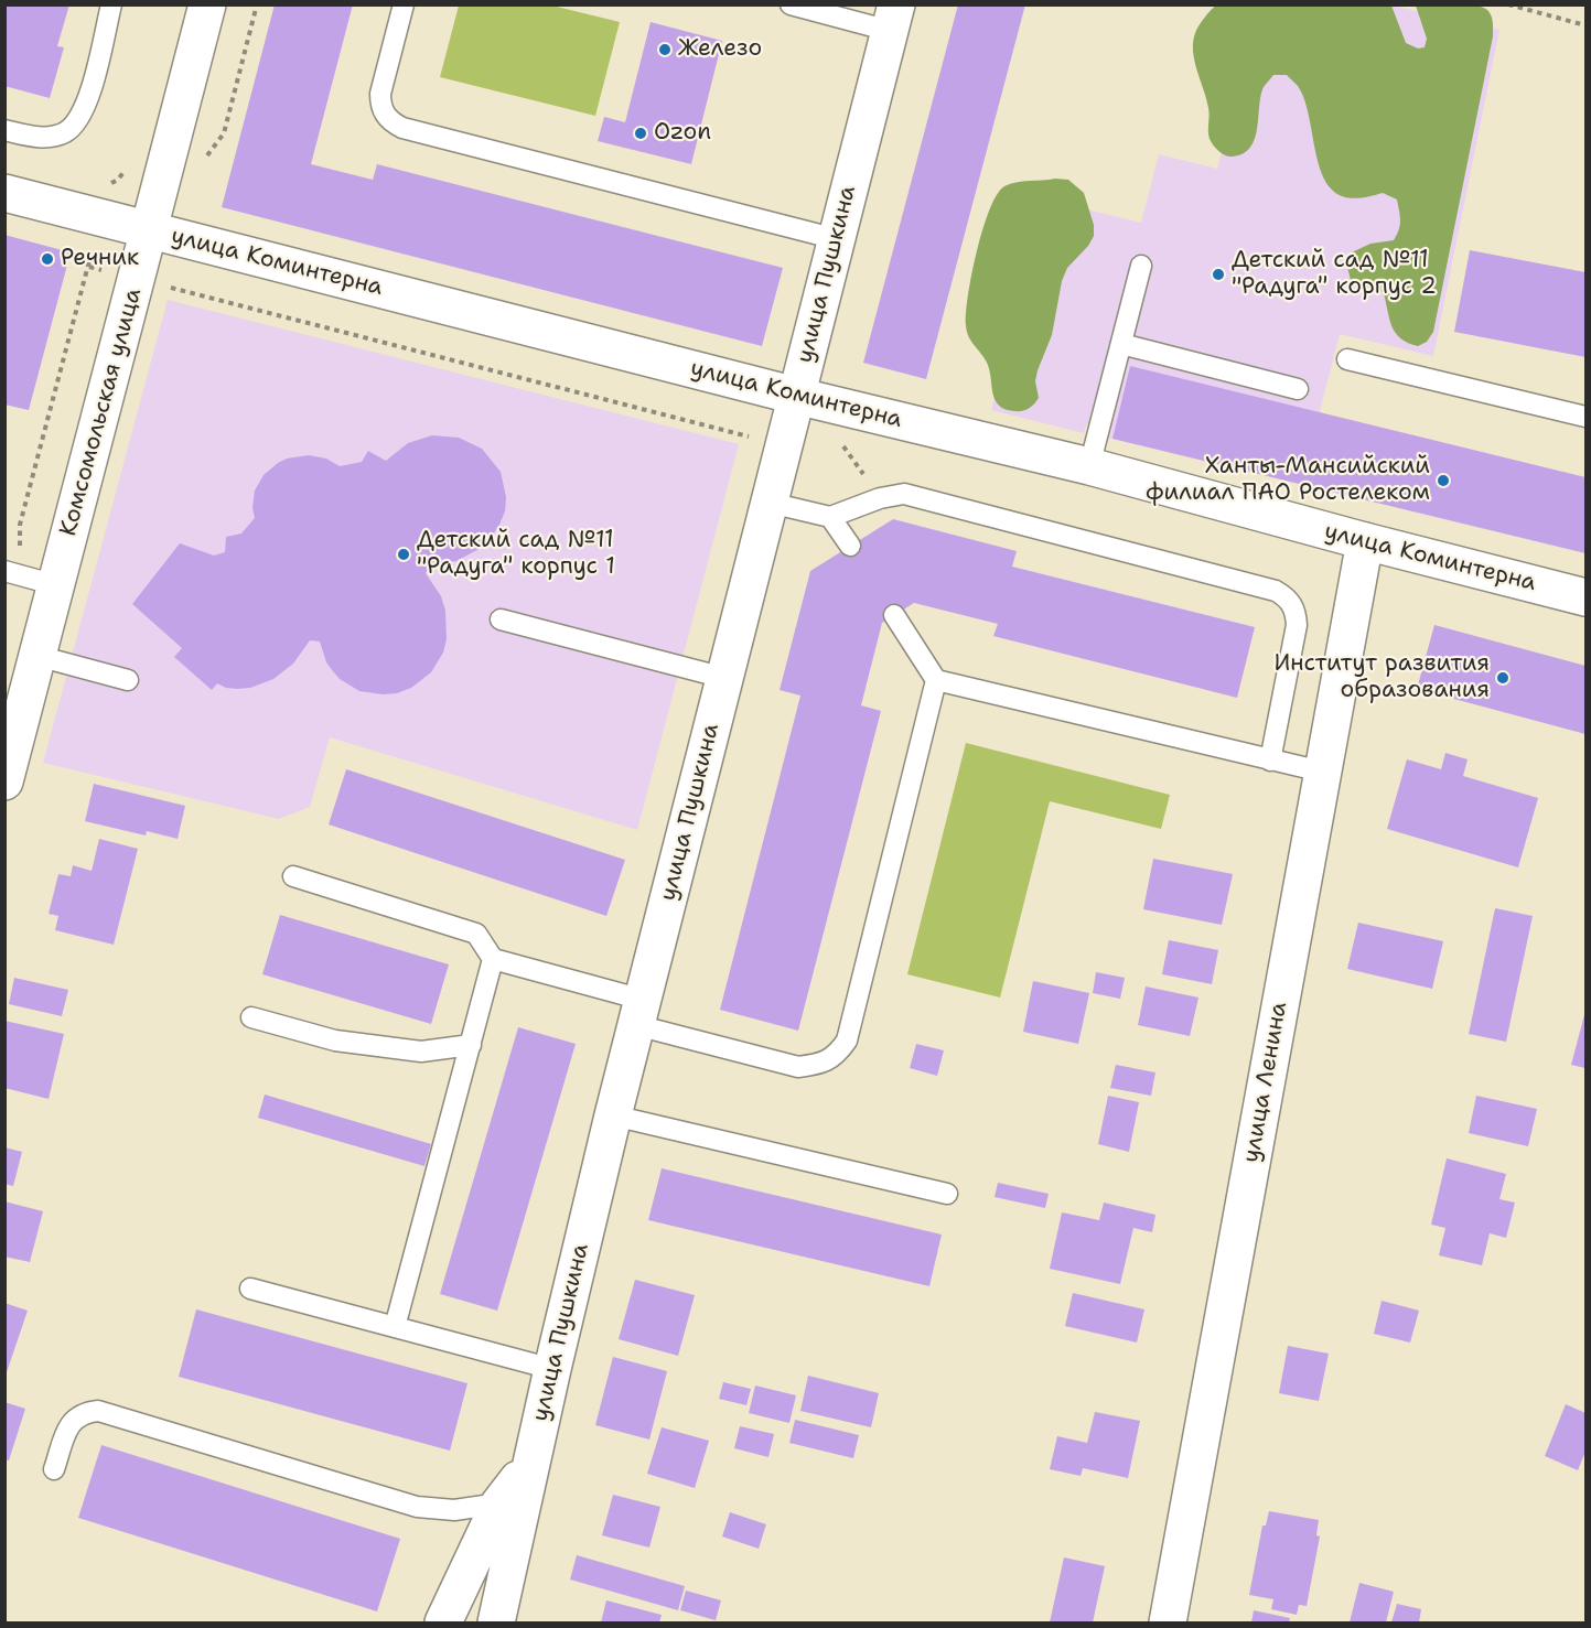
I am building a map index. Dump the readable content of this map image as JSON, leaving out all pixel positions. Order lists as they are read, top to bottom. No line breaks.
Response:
{"streets":{"street":["улица Коминтерна","улица Пушкина","Комсомольская улица","улица Ленина"]},"crossings":[["улица Коминтерна","улица Пушкина"],["улица Коминтерна","Комсомольская улица"],["улица Коминтерна","улица Ленина"]],"places":["Железо","Ozon","Речник","Детский сад №11 \"Радуга\" корпус 2","Ханты-Мансийский филиал ПАО Ростелеком","Детский сад №11 \"Радуга\" корпус 1","Институт развития образования"]}
